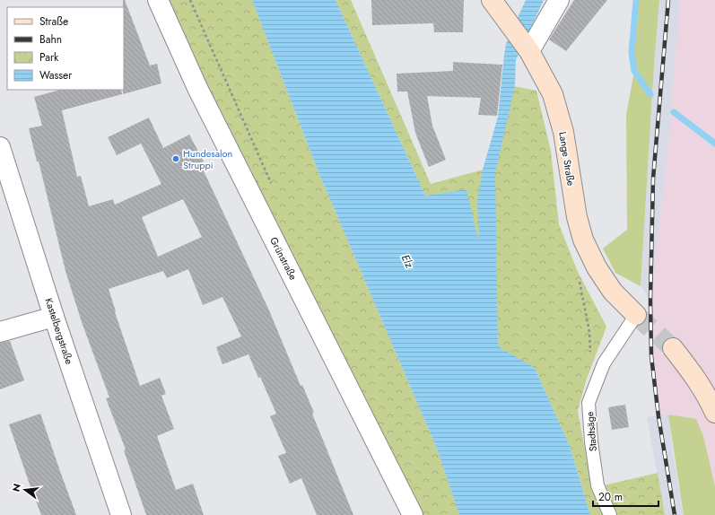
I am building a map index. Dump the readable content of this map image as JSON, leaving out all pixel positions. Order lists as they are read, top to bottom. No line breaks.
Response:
{"streets":{"street":["Lange Straße","Grünstraße","Kastelbergstraße"],"lane":["Stadtsäge"]},"crossings":[["Lange Straße","Stadtsäge"]],"water":["Elz"],"places":["Hundesalon Struppi"],"legend":["Straße","Bahn","Park","Wasser"],"scale_bar":"20 m","north":"left"}
